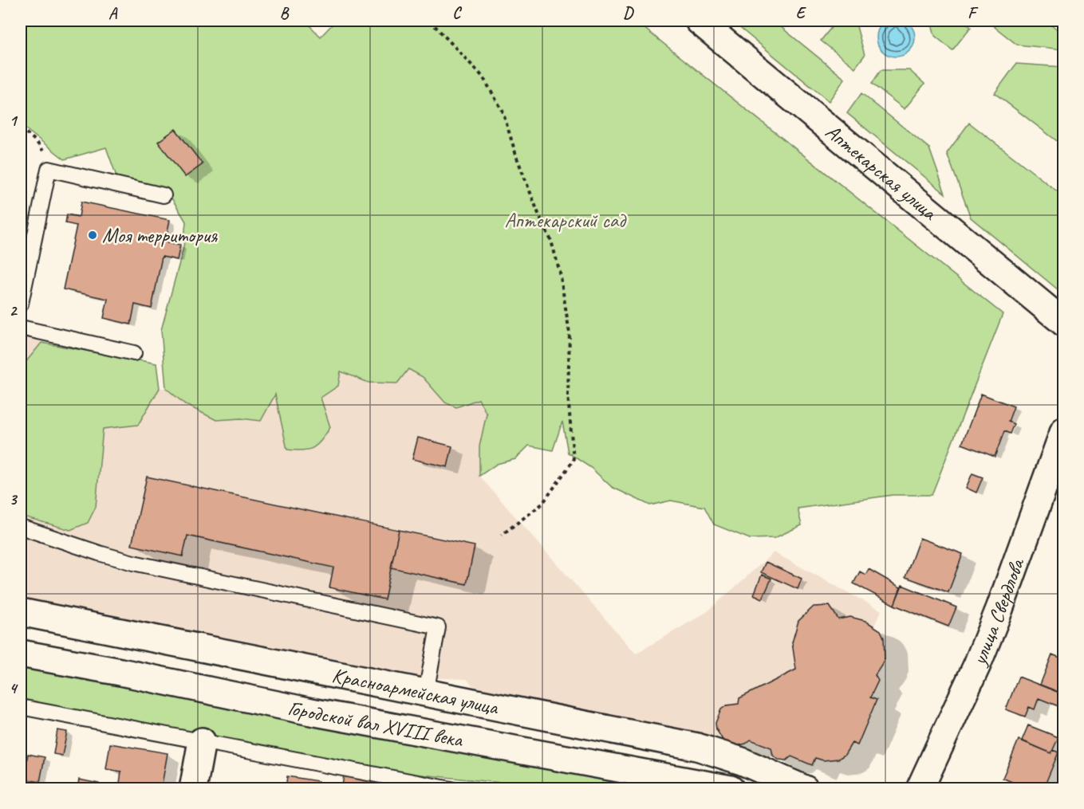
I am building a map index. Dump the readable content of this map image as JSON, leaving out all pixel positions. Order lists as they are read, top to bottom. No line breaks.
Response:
{"streets":{"street":["Аптекарская улица","улица Свердлова","Красноармейская улица","Городской вал XVIII века"]},"parks":["Аптекарский сад"],"places":["Моя территория"],"grid":{"columns":["A","B","C","D","E","F"],"rows":["1","2","3","4"]}}
